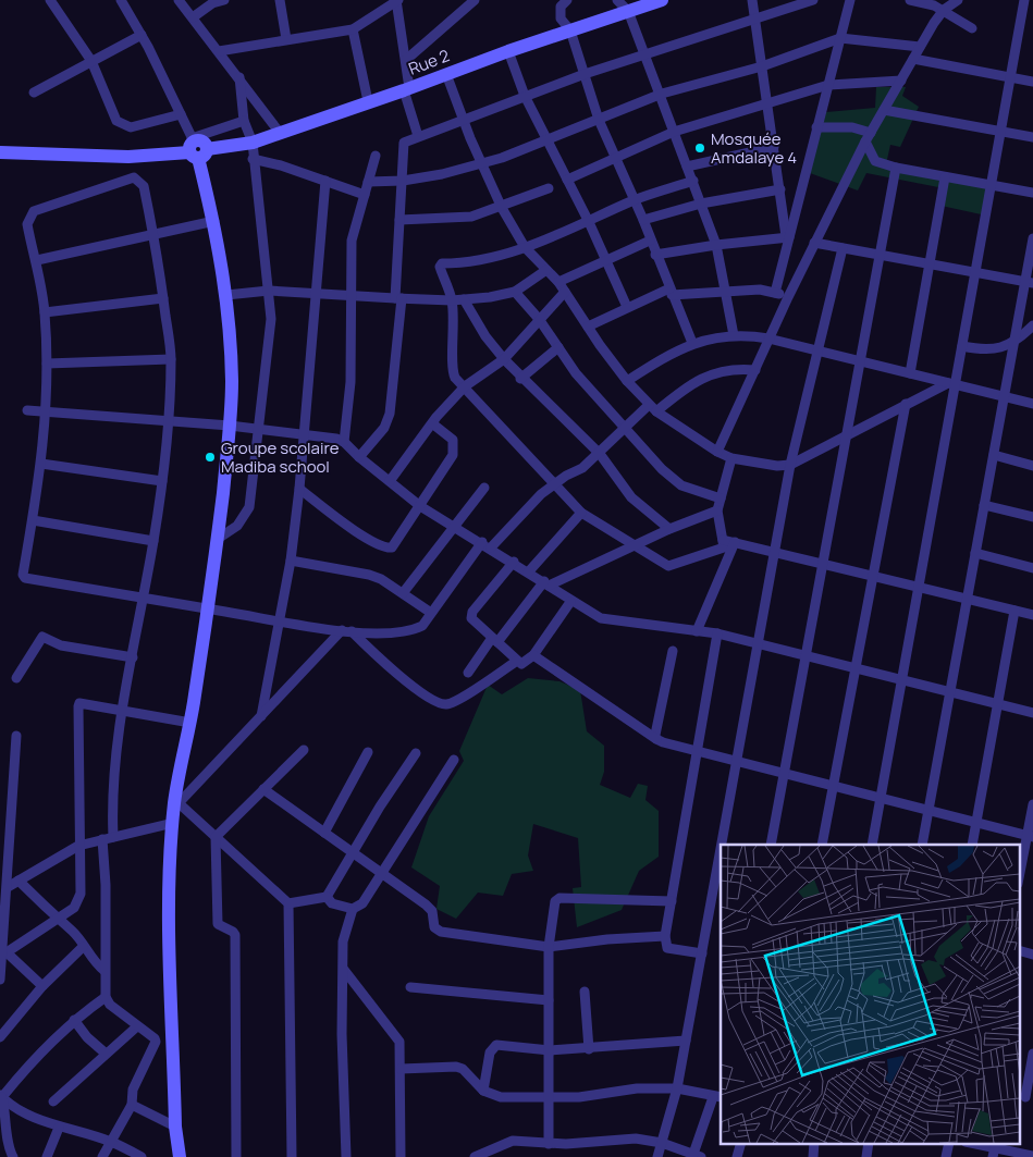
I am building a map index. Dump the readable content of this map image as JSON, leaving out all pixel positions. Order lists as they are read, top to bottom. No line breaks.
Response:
{"streets":{"street":["Rue 2"]},"places":["Mosquée Amdalaye 4","Groupe scolaire Madiba school"]}
